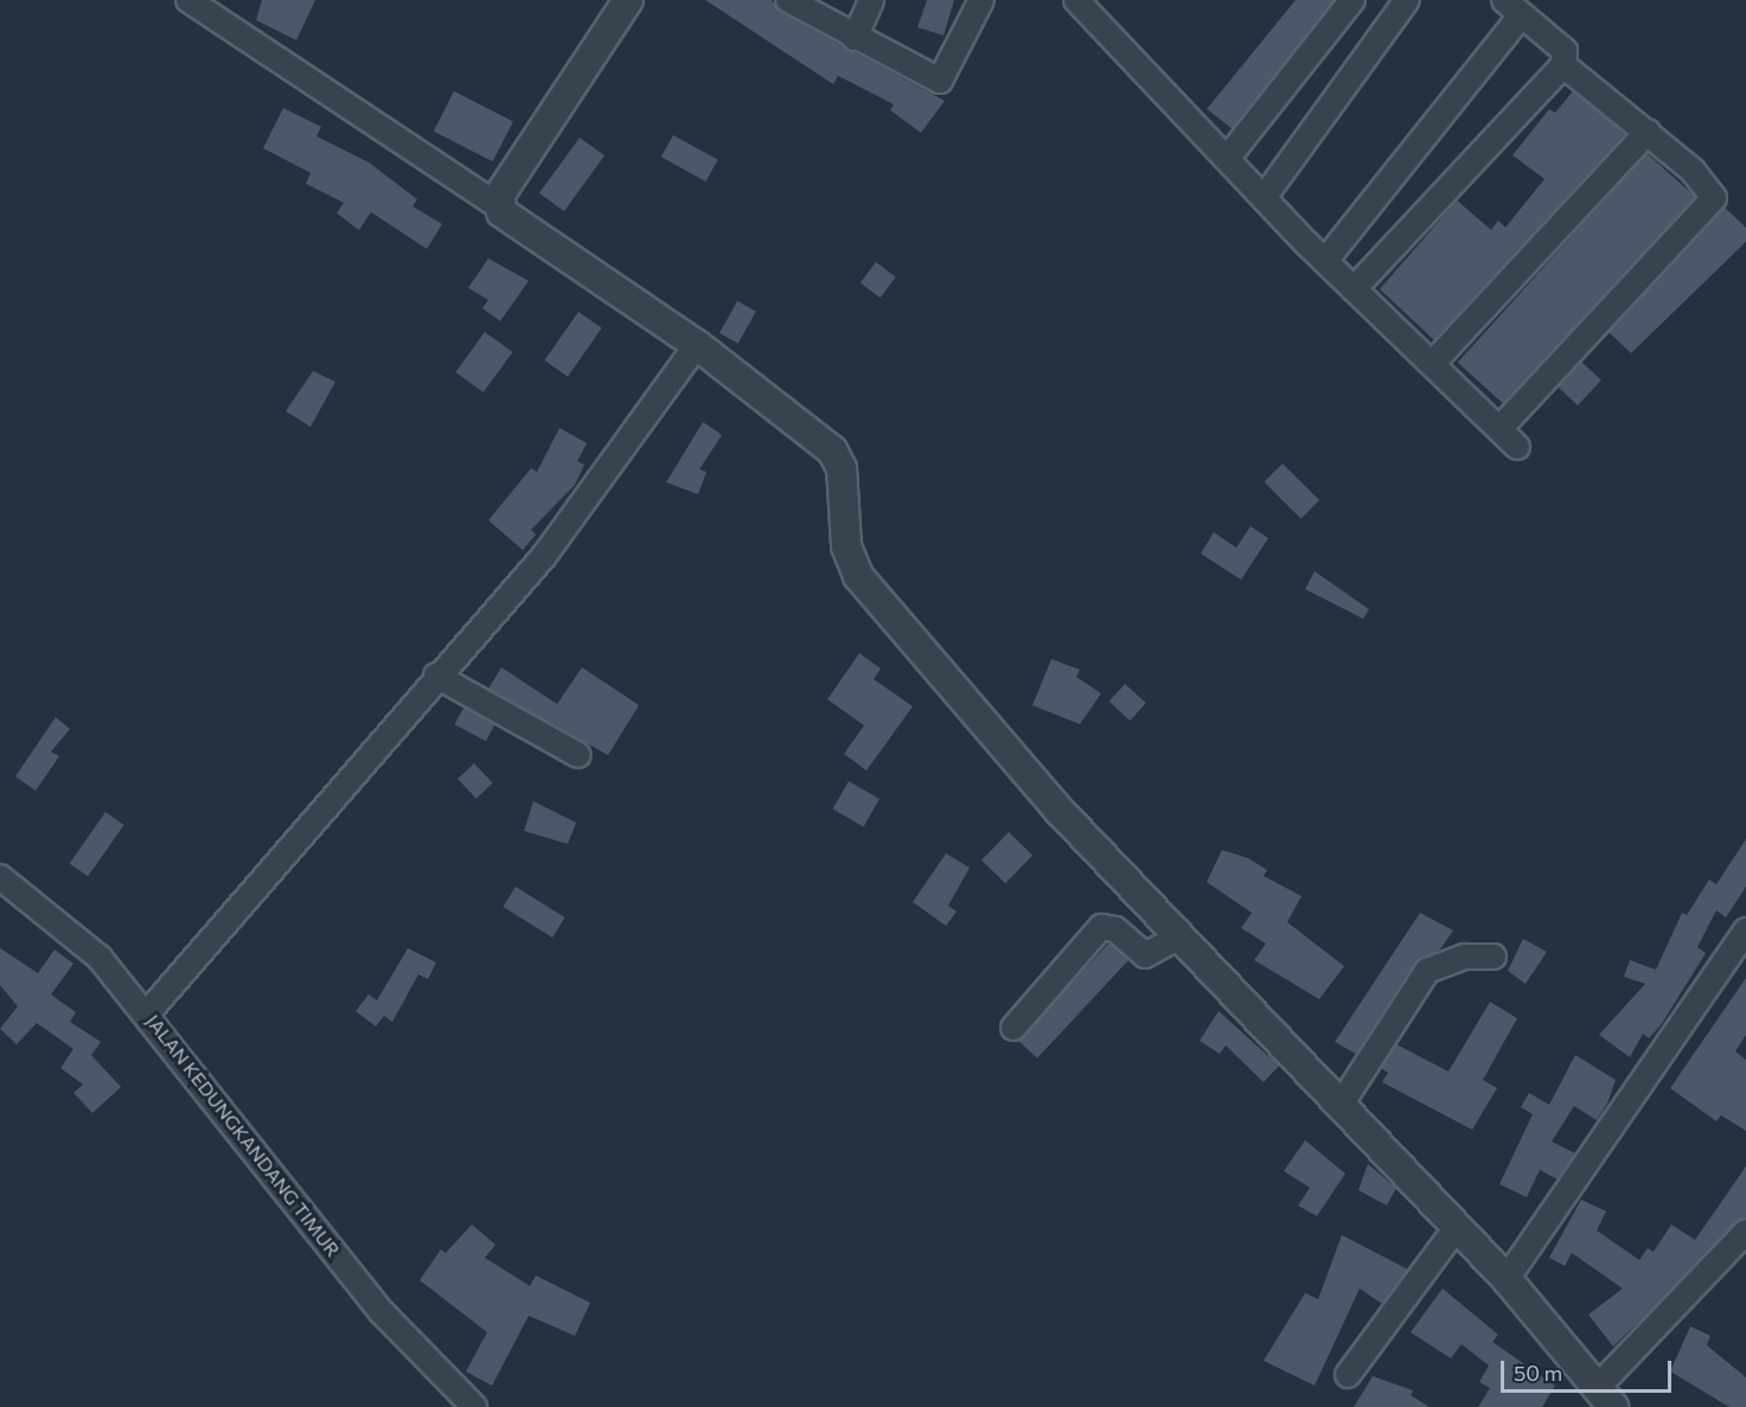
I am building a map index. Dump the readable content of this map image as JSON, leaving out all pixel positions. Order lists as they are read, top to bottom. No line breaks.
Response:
{"streets":{"street":["JALAN KEDUNGKANDANG TIMUR"]},"scale_bar":"50 m"}
